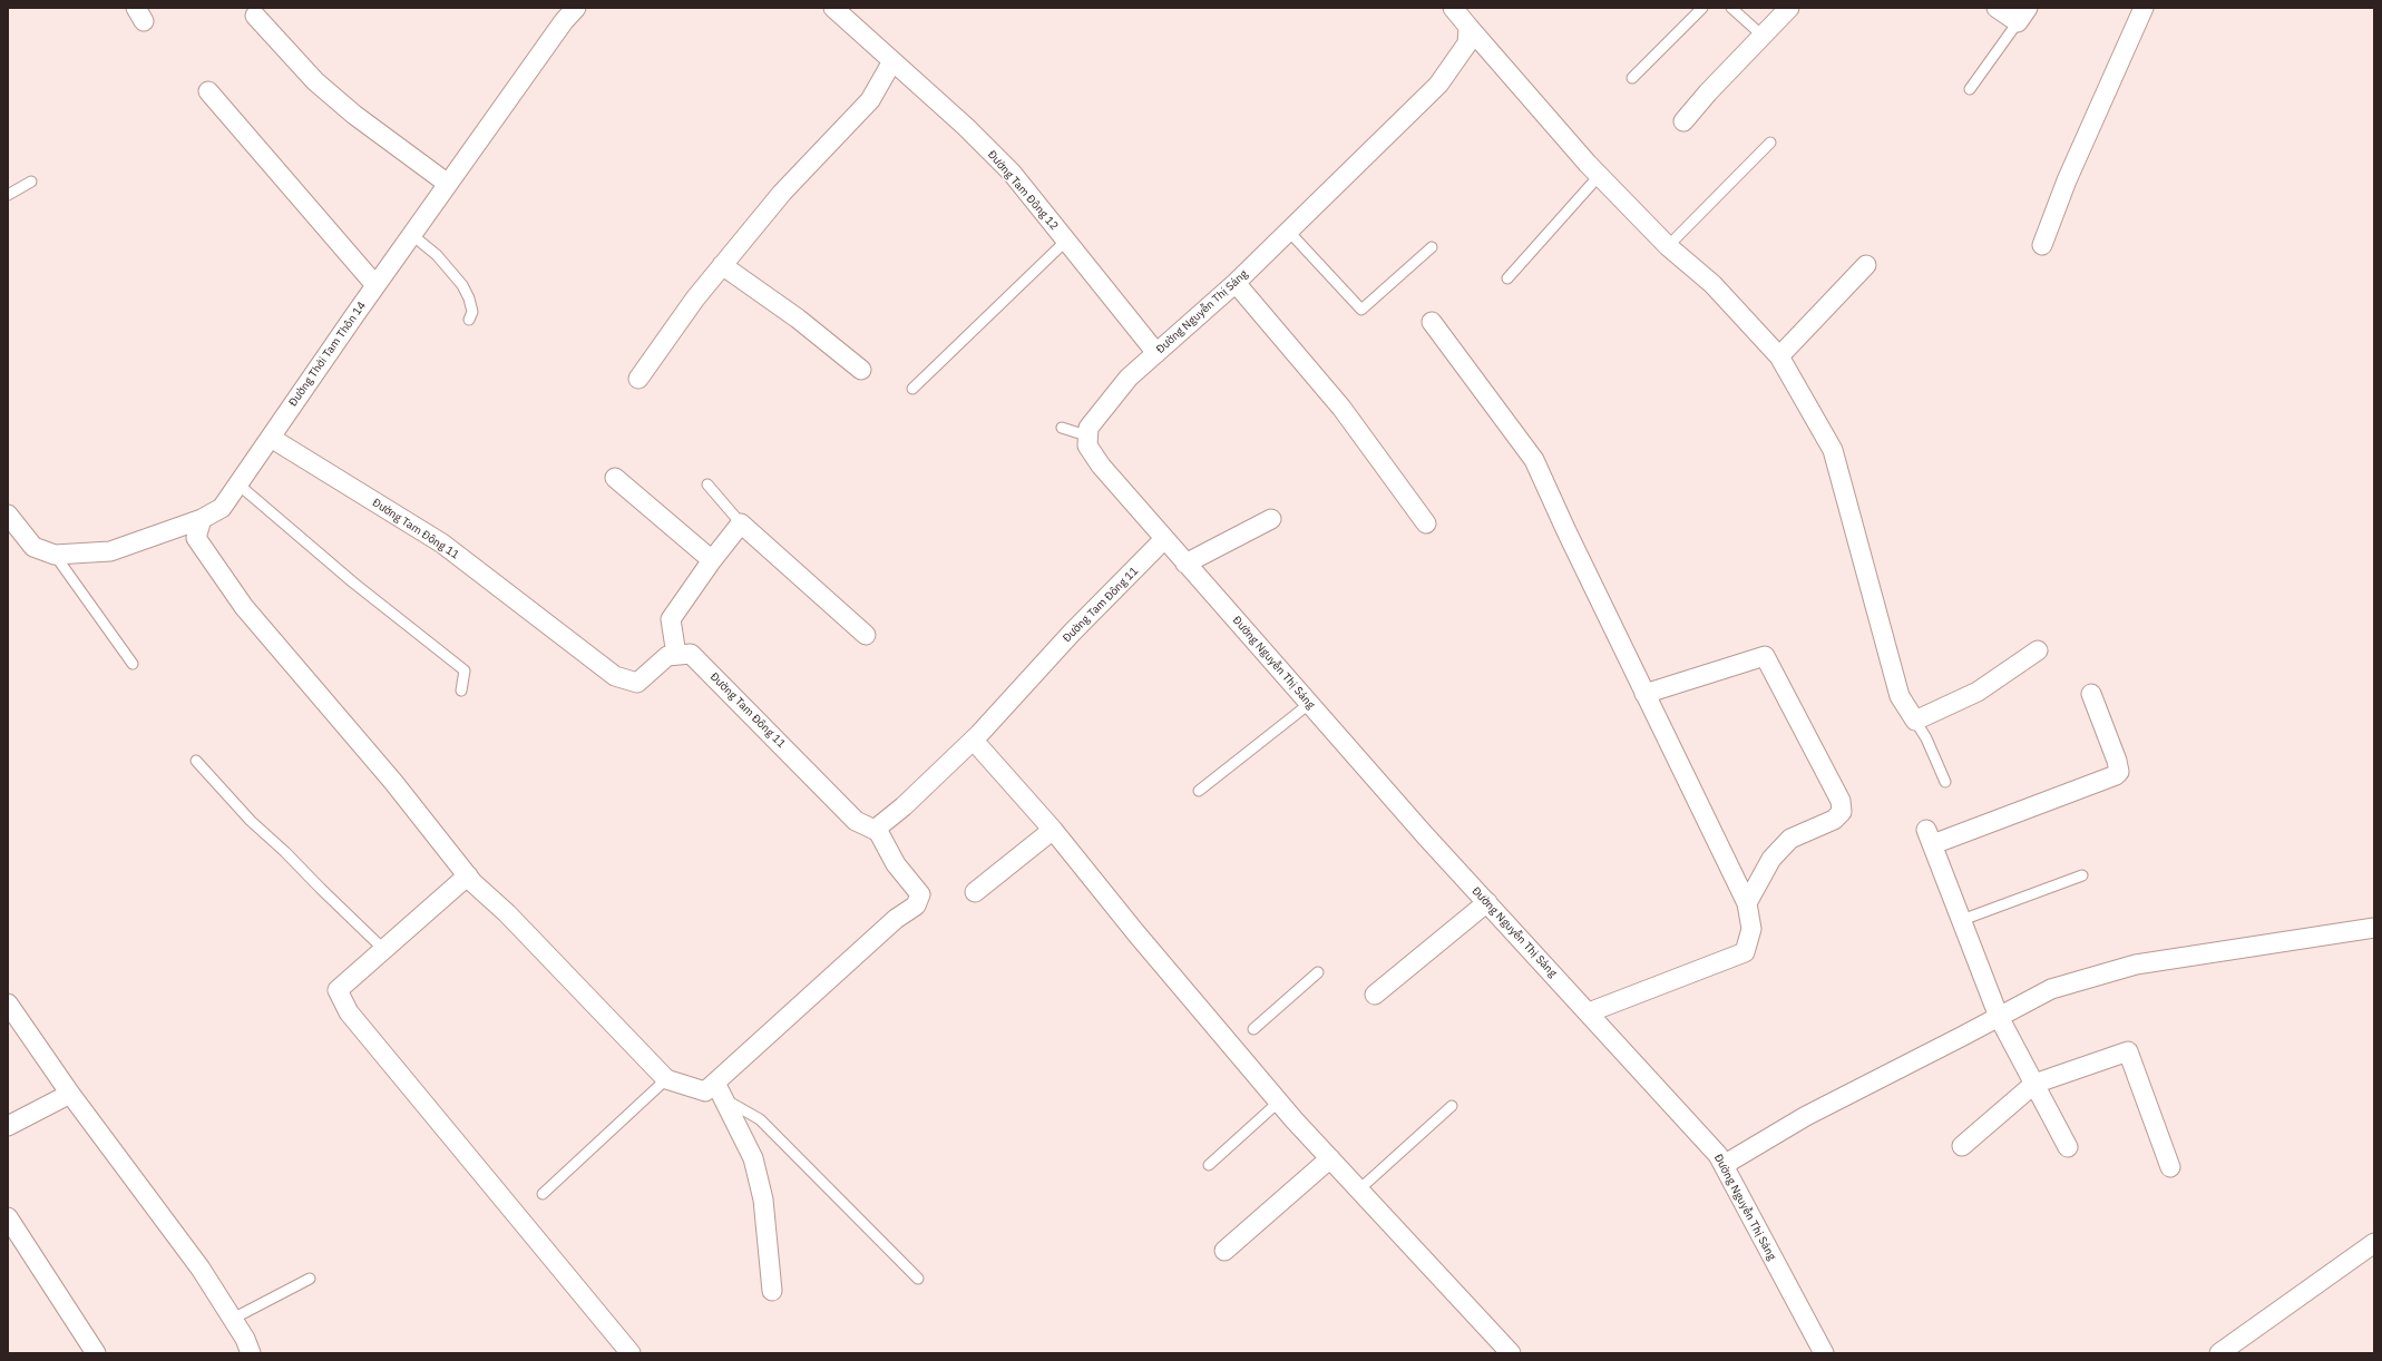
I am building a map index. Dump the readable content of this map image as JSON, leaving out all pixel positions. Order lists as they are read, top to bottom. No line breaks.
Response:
{"streets":{"street":["Đường Tam Đông 12","Đường Nguyễn Thị Sáng","Đường Thới Tam Thôn 14","Đường Tam Đông 11"]},"crossings":[["Đường Tam Đông 12","Đường Nguyễn Thị Sáng"],["Đường Nguyễn Thị Sáng","Đường Tam Đông 11"],["Đường Thới Tam Thôn 14","Đường Tam Đông 11"]]}
